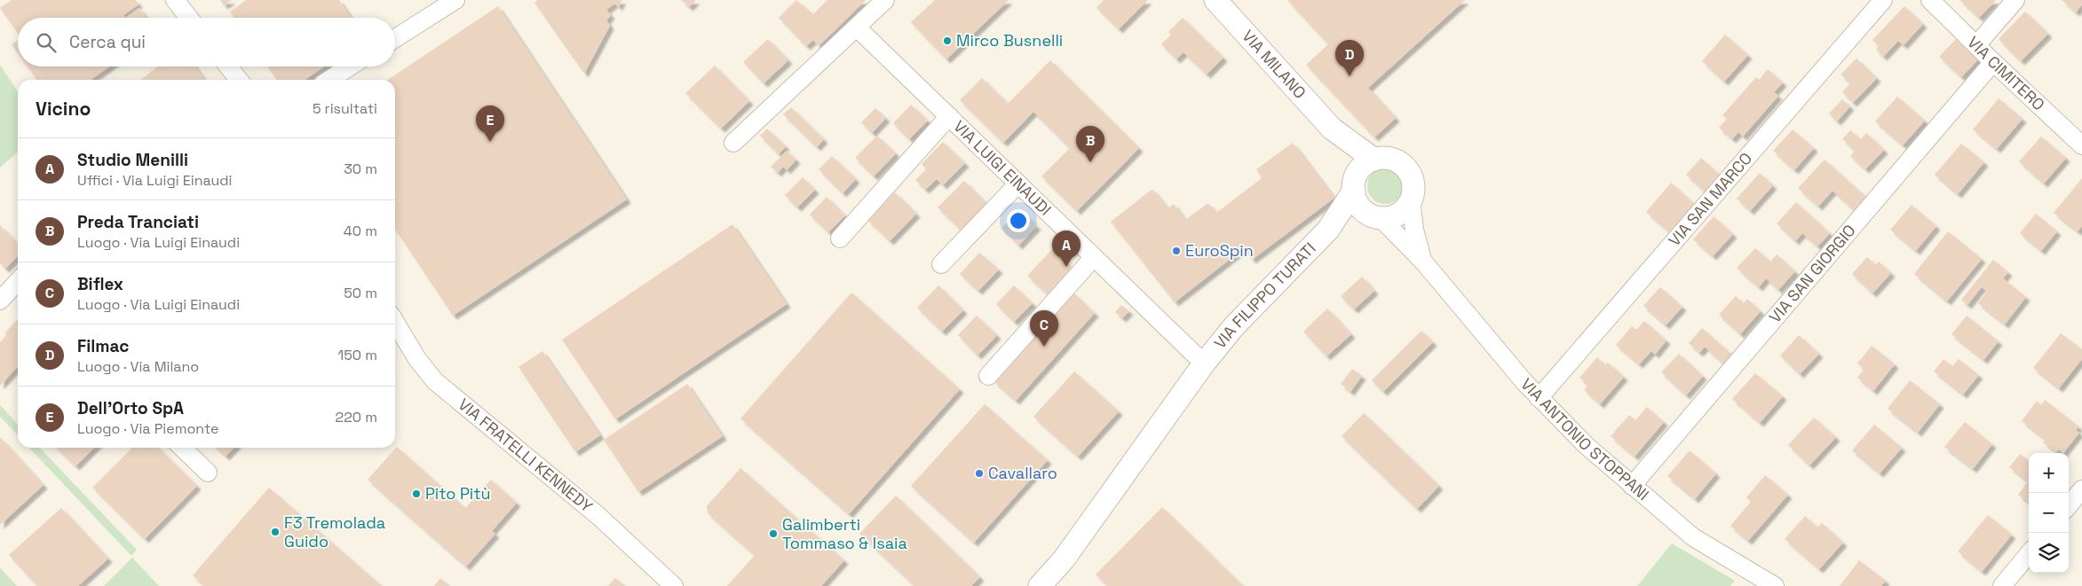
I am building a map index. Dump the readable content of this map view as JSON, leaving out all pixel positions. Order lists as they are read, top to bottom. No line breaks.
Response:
{"streets":{"street":["VIA MILANO","VIA CIMITERO","VIA LUIGI EINAUDI","VIA SAN MARCO","VIA SAN GIORGIO","VIA FILIPPO TURATI","VIA ANTONIO STOPPANI","VIA FRATELLI KENNEDY"]},"crossings":[["VIA MILANO","VIA FILIPPO TURATI"],["VIA MILANO","VIA ANTONIO STOPPANI"],["VIA CIMITERO","VIA SAN GIORGIO"],["VIA LUIGI EINAUDI","VIA FILIPPO TURATI"],["VIA SAN MARCO","VIA ANTONIO STOPPANI"],["VIA SAN GIORGIO","VIA ANTONIO STOPPANI"],["VIA FILIPPO TURATI","VIA ANTONIO STOPPANI"]],"places":["Mirco Busnelli","EuroSpin","Cavallaro","Pito Pitù","F3 Tremolada Guido","Galimberti Tommaso & Isaia"],"page":{"search":"Cerca qui","pins":["D","E","B","A","C"],"heading":["Vicino","5 risultati"],"list":[{"mark":"A","name":"Studio Menilli","note":"Uffici · Via Luigi Einaudi","value":"30 m"},{"mark":"B","name":"Preda Tranciati","note":"Luogo · Via Luigi Einaudi","value":"40 m"},{"mark":"C","name":"Biflex","note":"Luogo · Via Luigi Einaudi","value":"50 m"},{"mark":"D","name":"Filmac","note":"Luogo · Via Milano","value":"150 m"},{"mark":"E","name":"Dell'Orto SpA","note":"Luogo · Via Piemonte","value":"220 m"}],"map_buttons":["+","−"]}}
